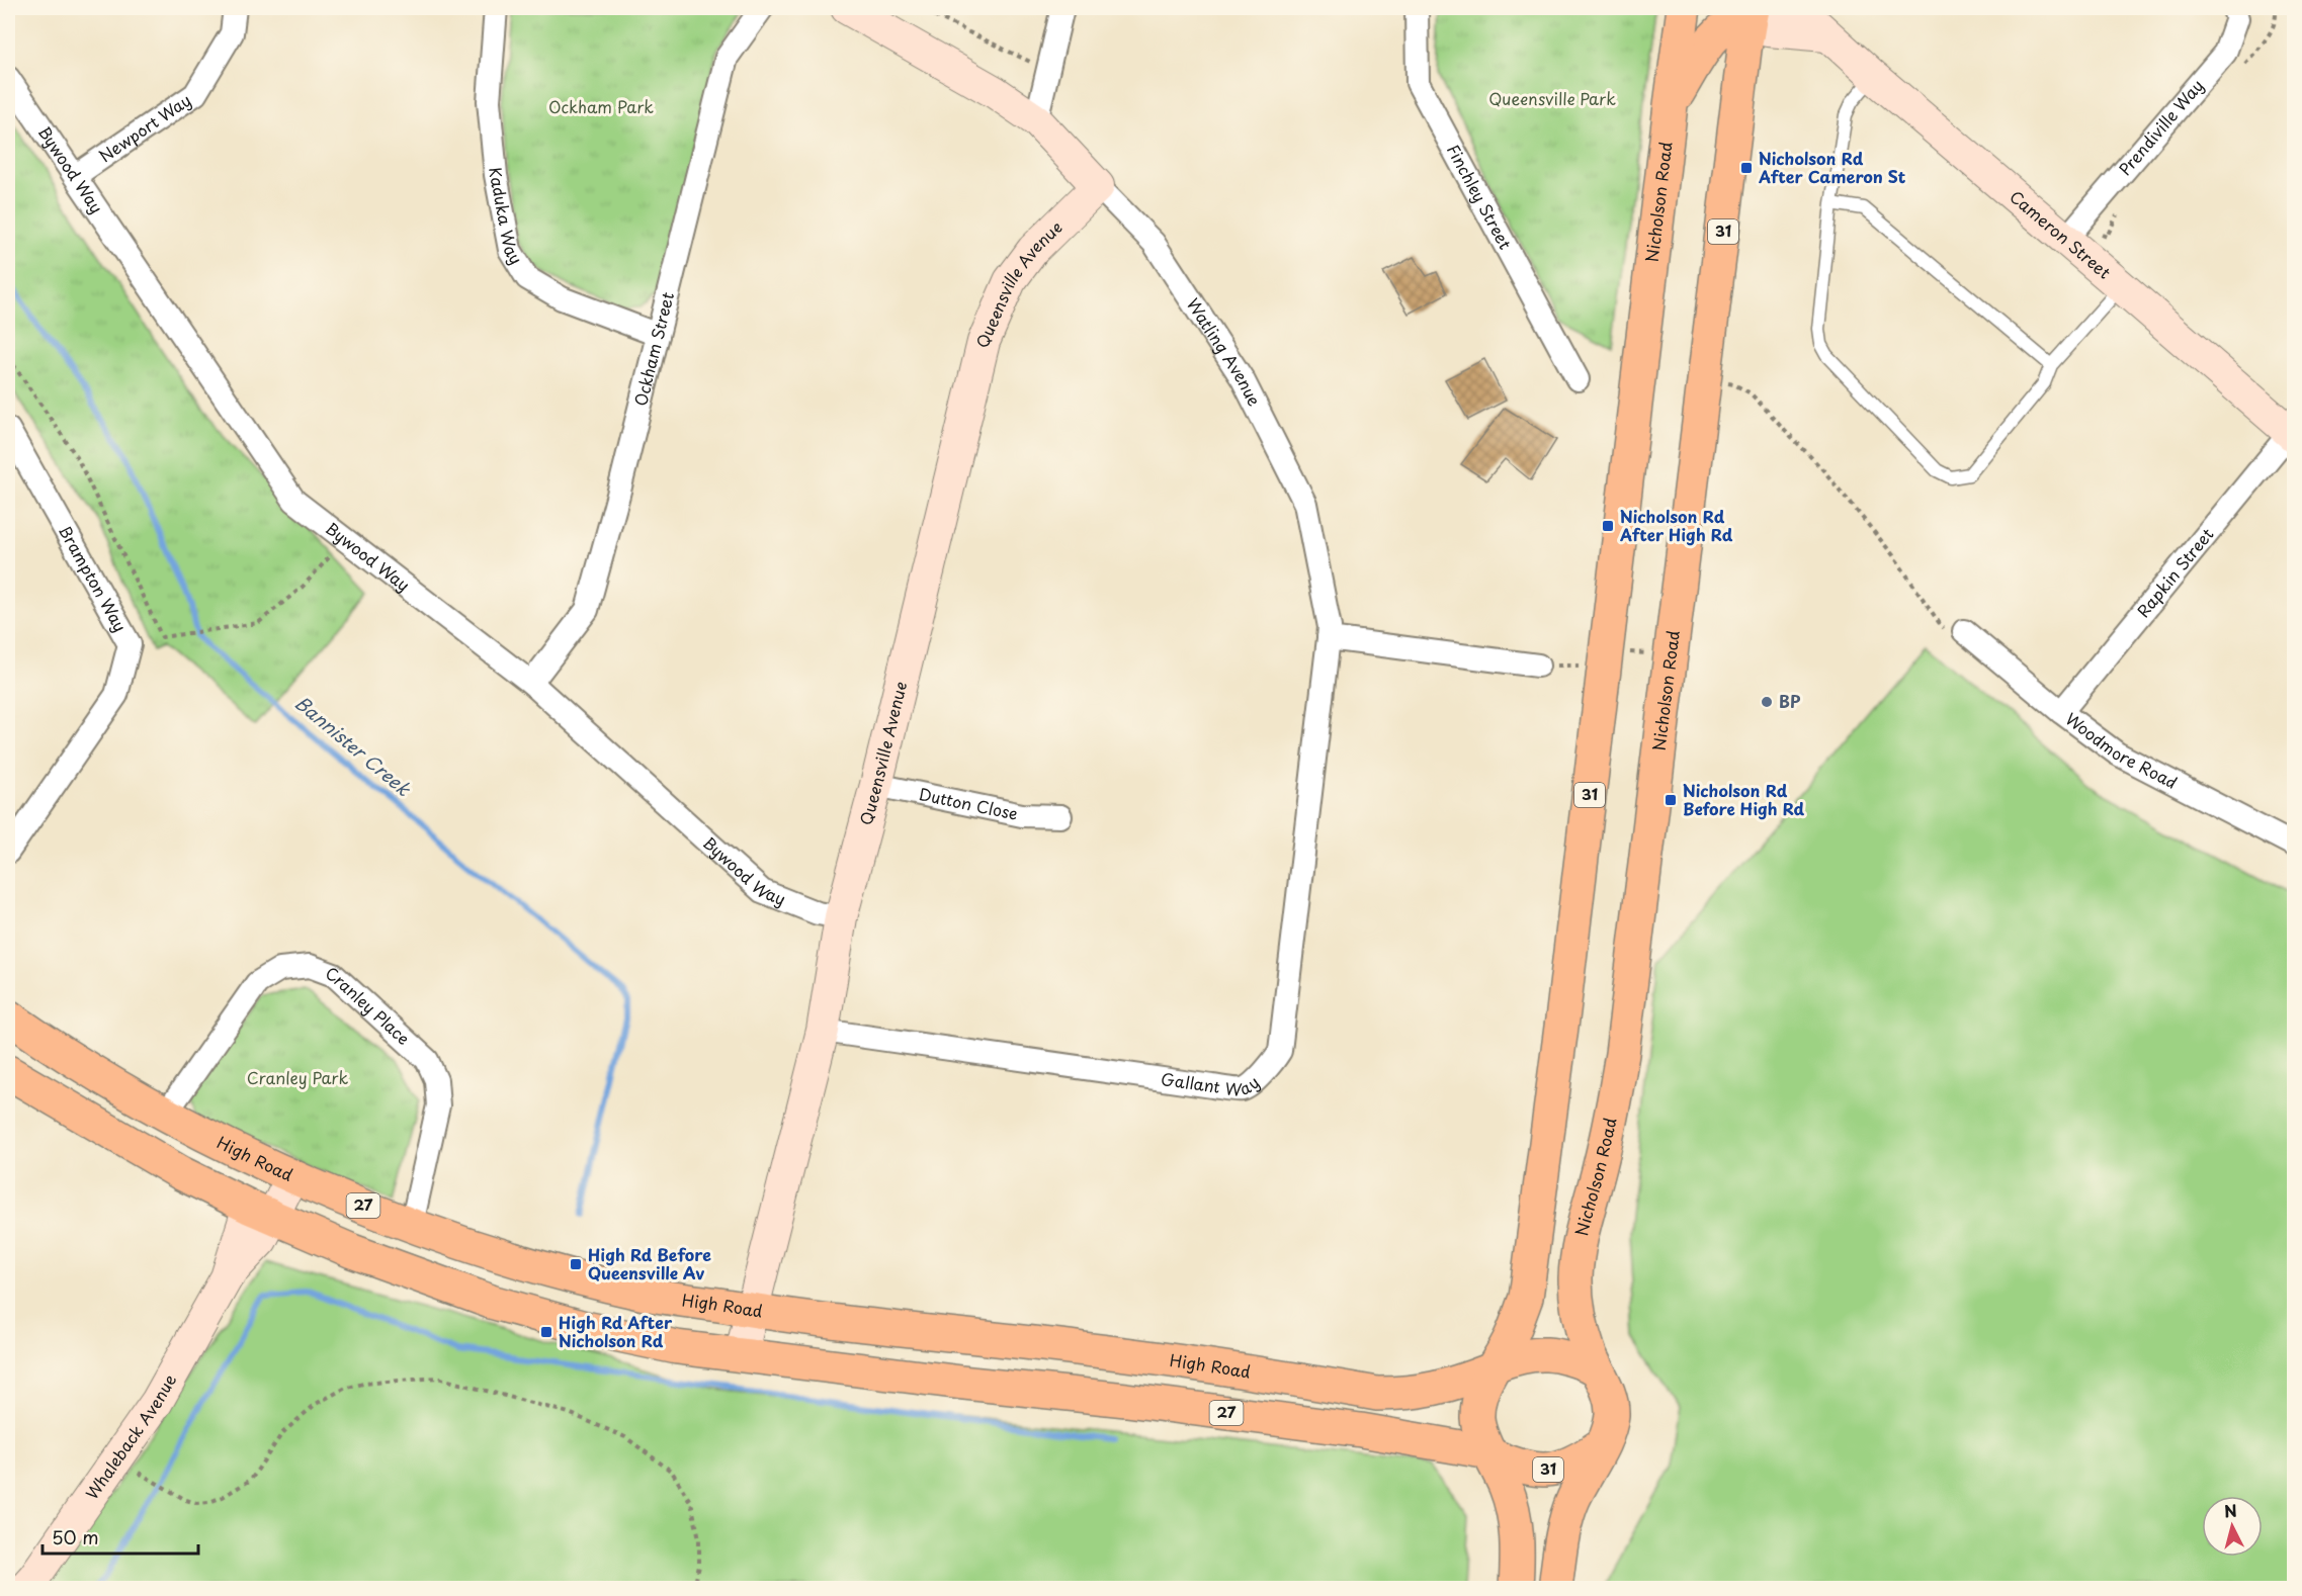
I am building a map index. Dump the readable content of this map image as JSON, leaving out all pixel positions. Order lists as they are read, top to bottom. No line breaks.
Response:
{"streets":{"main road":["Nicholson Road","31","High Road","27"],"street":["Newport Way","Prendiville Way","Bywood Way","Finchley Street","Kaduka Way","Cameron Street","Queensville Avenue","Ockham Street","Watling Avenue","Rapkin Street","Brampton Way","Woodmore Road","Dutton Close","Cranley Place","Gallant Way","Whaleback Avenue"]},"crossings":[["Newport Way","Bywood Way"],["Prendiville Way","Cameron Street"],["Bywood Way","Queensville Avenue"],["Bywood Way","Ockham Street"],["Nicholson Road","31"],["Nicholson Road","High Road"],["Nicholson Road","27"],["Kaduka Way","Ockham Street"],["31","High Road"],["31","27"],["Cameron Street","Rapkin Street"],["Queensville Avenue","Watling Avenue"],["Queensville Avenue","Dutton Close"],["Queensville Avenue","Gallant Way"],["Queensville Avenue","High Road"],["Queensville Avenue","27"],["Watling Avenue","Gallant Way"],["Rapkin Street","Woodmore Road"],["Cranley Place","High Road"],["High Road","27"],["High Road","Whaleback Avenue"],["27","Whaleback Avenue"]],"water":["Bannister Creek"],"parks":["Queensville Park","Ockham Park","Cranley Park"],"places":{"transit":["Nicholson Rd After Cameron St","Nicholson Rd After High Rd","Nicholson Rd Before High Rd","High Rd Before Queensville Av","High Rd After Nicholson Rd"],"other":["BP"]},"scale_bar":"50 m","north":"top"}
